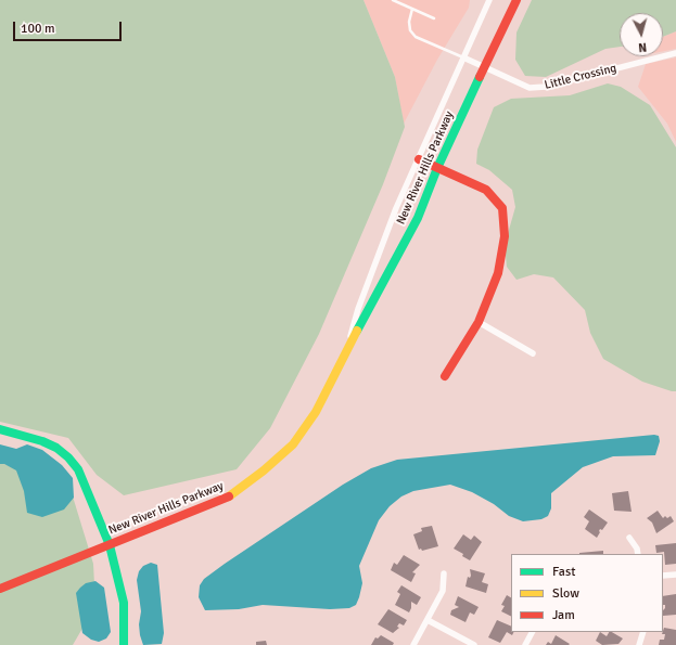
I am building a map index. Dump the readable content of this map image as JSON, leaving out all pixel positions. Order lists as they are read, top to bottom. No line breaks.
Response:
{"streets":{"street":["Little Crossing","New River Hills Parkway"]},"crossings":[["Little Crossing","New River Hills Parkway"]],"legend":["Fast","Slow","Jam"],"scale_bar":"100 m","north":"bottom"}
